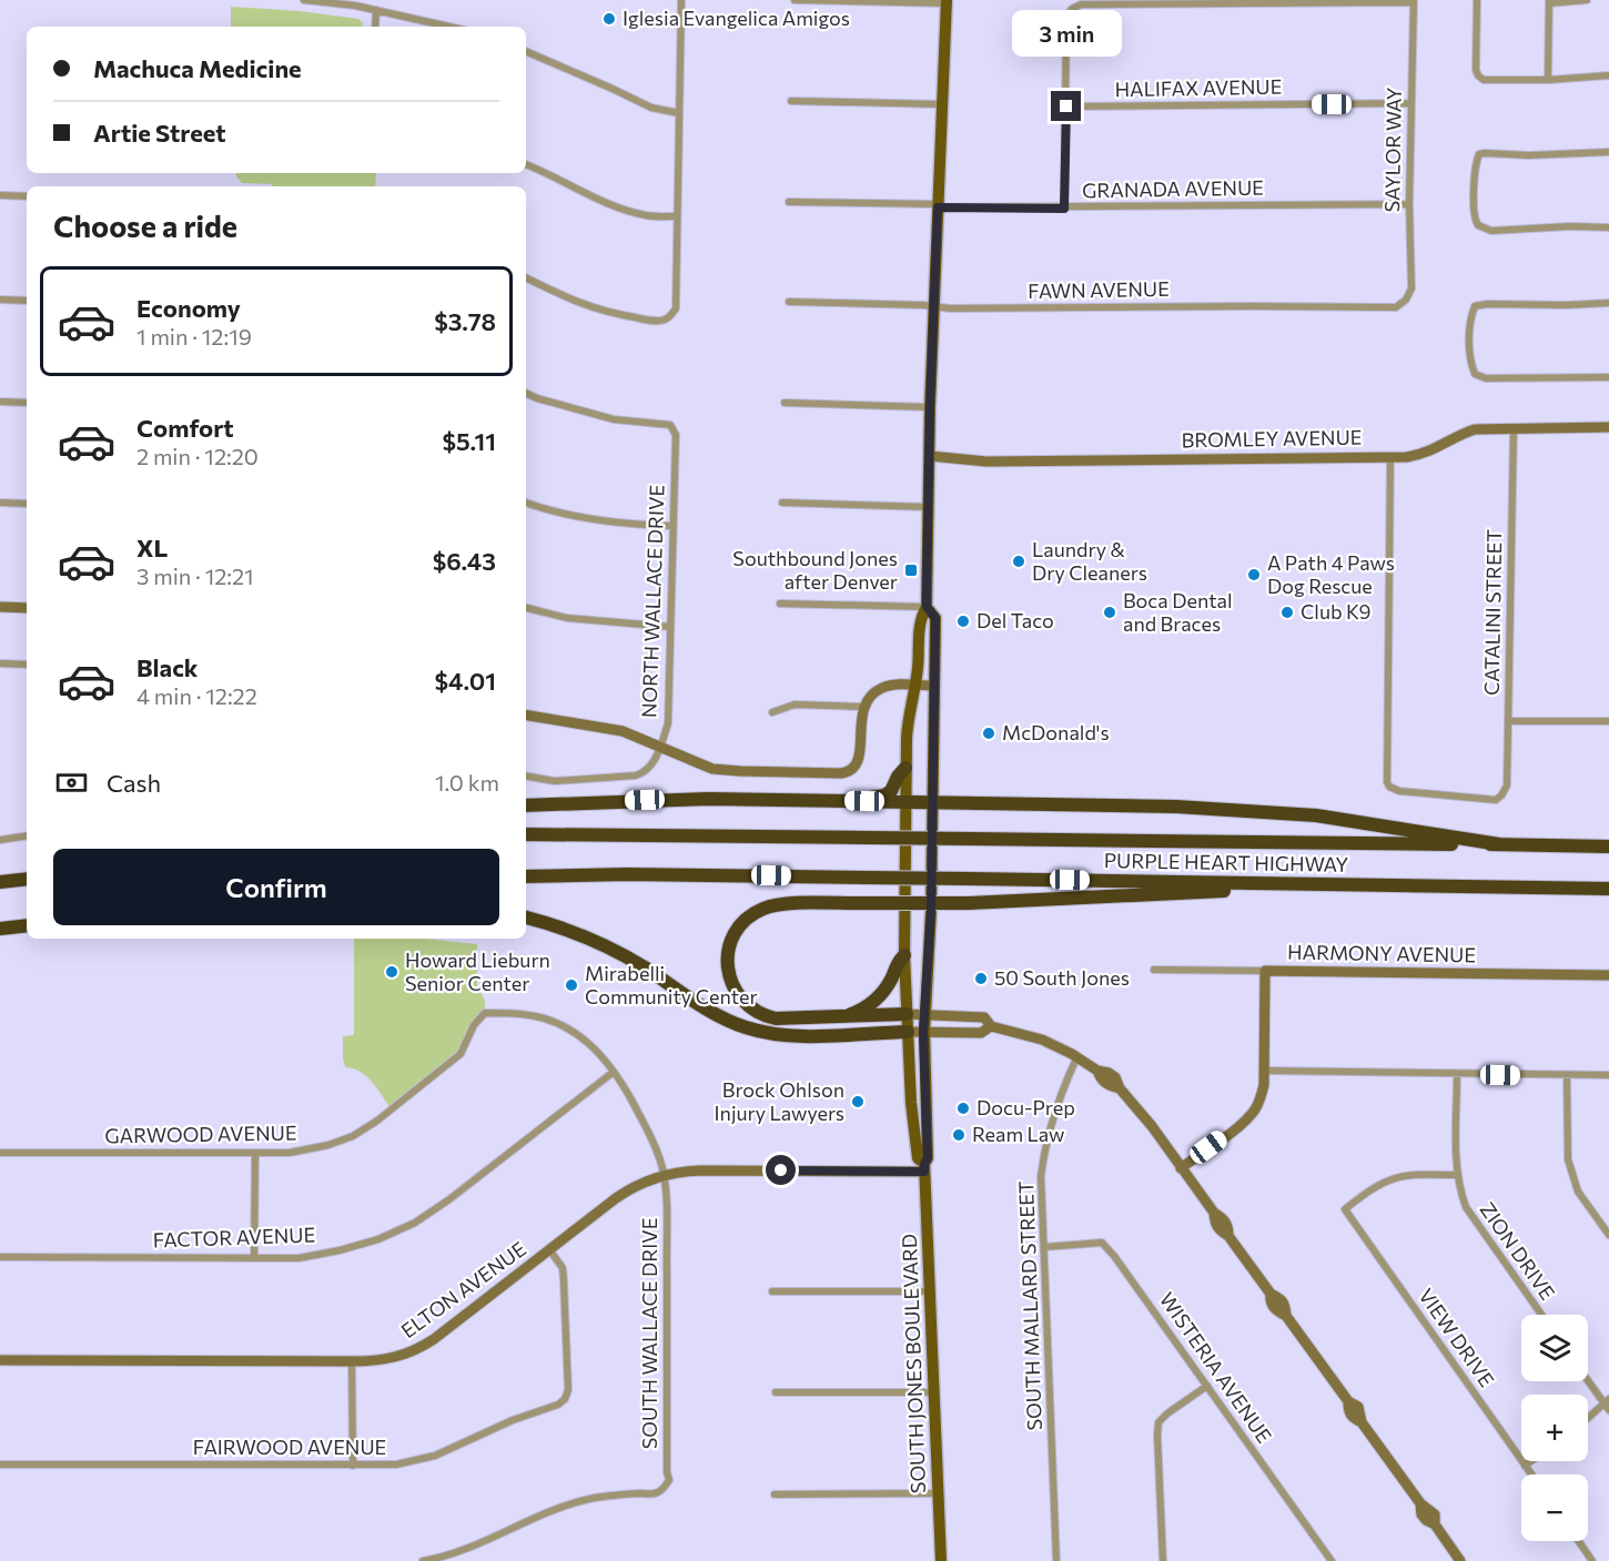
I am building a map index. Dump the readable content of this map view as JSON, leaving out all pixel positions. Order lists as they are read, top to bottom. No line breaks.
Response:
{"streets":{"highway":["PURPLE HEART HIGHWAY"],"main road":["SOUTH JONES BOULEVARD"],"street":["HALIFAX AVENUE","SAYLOR WAY","GRANADA AVENUE","FAWN AVENUE","BROMLEY AVENUE","NORTH WALLACE DRIVE","CATALINI STREET","HARMONY AVENUE","GARWOOD AVENUE","FACTOR AVENUE","ZION DRIVE","ELTON AVENUE","SOUTH MALLARD STREET","SOUTH WALLACE DRIVE","VIEW DRIVE","WISTERIA AVENUE","FAIRWOOD AVENUE"]},"crossings":[["HALIFAX AVENUE","SAYLOR WAY"],["SAYLOR WAY","GRANADA AVENUE"],["SAYLOR WAY","FAWN AVENUE"],["BROMLEY AVENUE","CATALINI STREET"],["GARWOOD AVENUE","SOUTH WALLACE DRIVE"],["FACTOR AVENUE","SOUTH WALLACE DRIVE"],["ZION DRIVE","VIEW DRIVE"],["ELTON AVENUE","SOUTH WALLACE DRIVE"],["ELTON AVENUE","SOUTH JONES BOULEVARD"],["ELTON AVENUE","FAIRWOOD AVENUE"],["SOUTH MALLARD STREET","WISTERIA AVENUE"]],"places":{"other":["Iglesia Evangelica Amigos","Laundry & Dry Cleaners","A Path 4 Paws Dog Rescue","Boca Dental and Braces","Club K9","Del Taco","McDonald's","Howard Lieburn Senior Center","50 South Jones","Mirabelli Community Center","Brock Ohlson Injury Lawyers","Docu-Prep","Ream Law"],"transit":["Southbound Jones after Denver"]},"page":{"bubble":"3 min","banner":["Machuca Medicine","Artie Street"],"heading":"Choose a ride","list":[{"name":"Economy","note":"1 min · 12:19","value":"$3.78"},{"name":"Comfort","note":"2 min · 12:20","value":"$5.11"},{"name":"XL","note":"3 min · 12:21","value":"$6.43"},{"name":"Black","note":"4 min · 12:22","value":"$4.01"}],"pay":["Cash","1.0 km"],"buttons":"Confirm","map_buttons":["+","−"]}}
